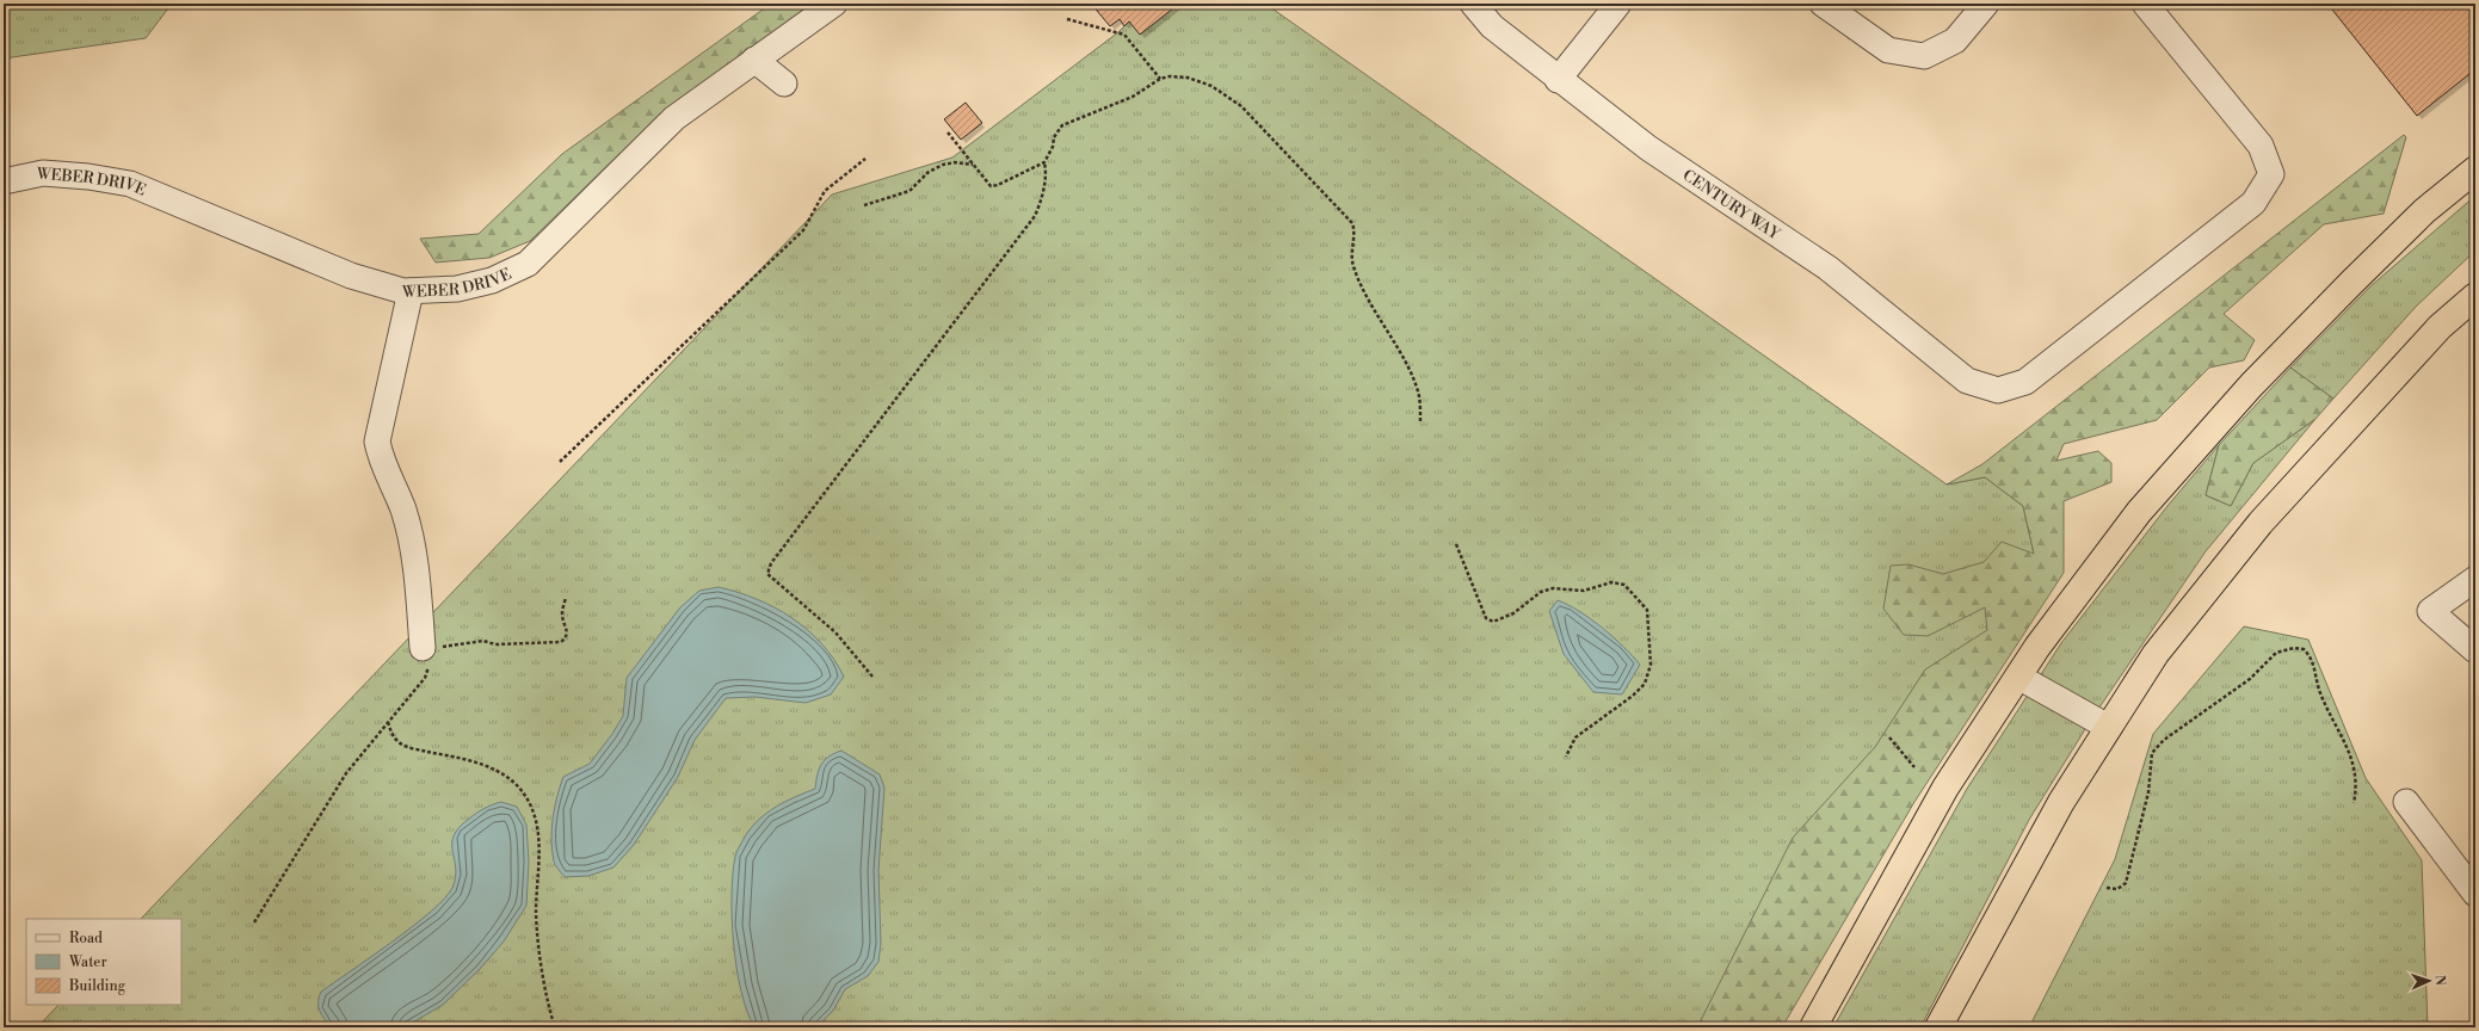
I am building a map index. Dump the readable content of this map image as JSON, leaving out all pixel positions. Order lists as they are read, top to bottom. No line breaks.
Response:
{"streets":{"street":["WEBER DRIVE","CENTURY WAY"]},"legend":["Road","Water","Building"],"north":"right"}
